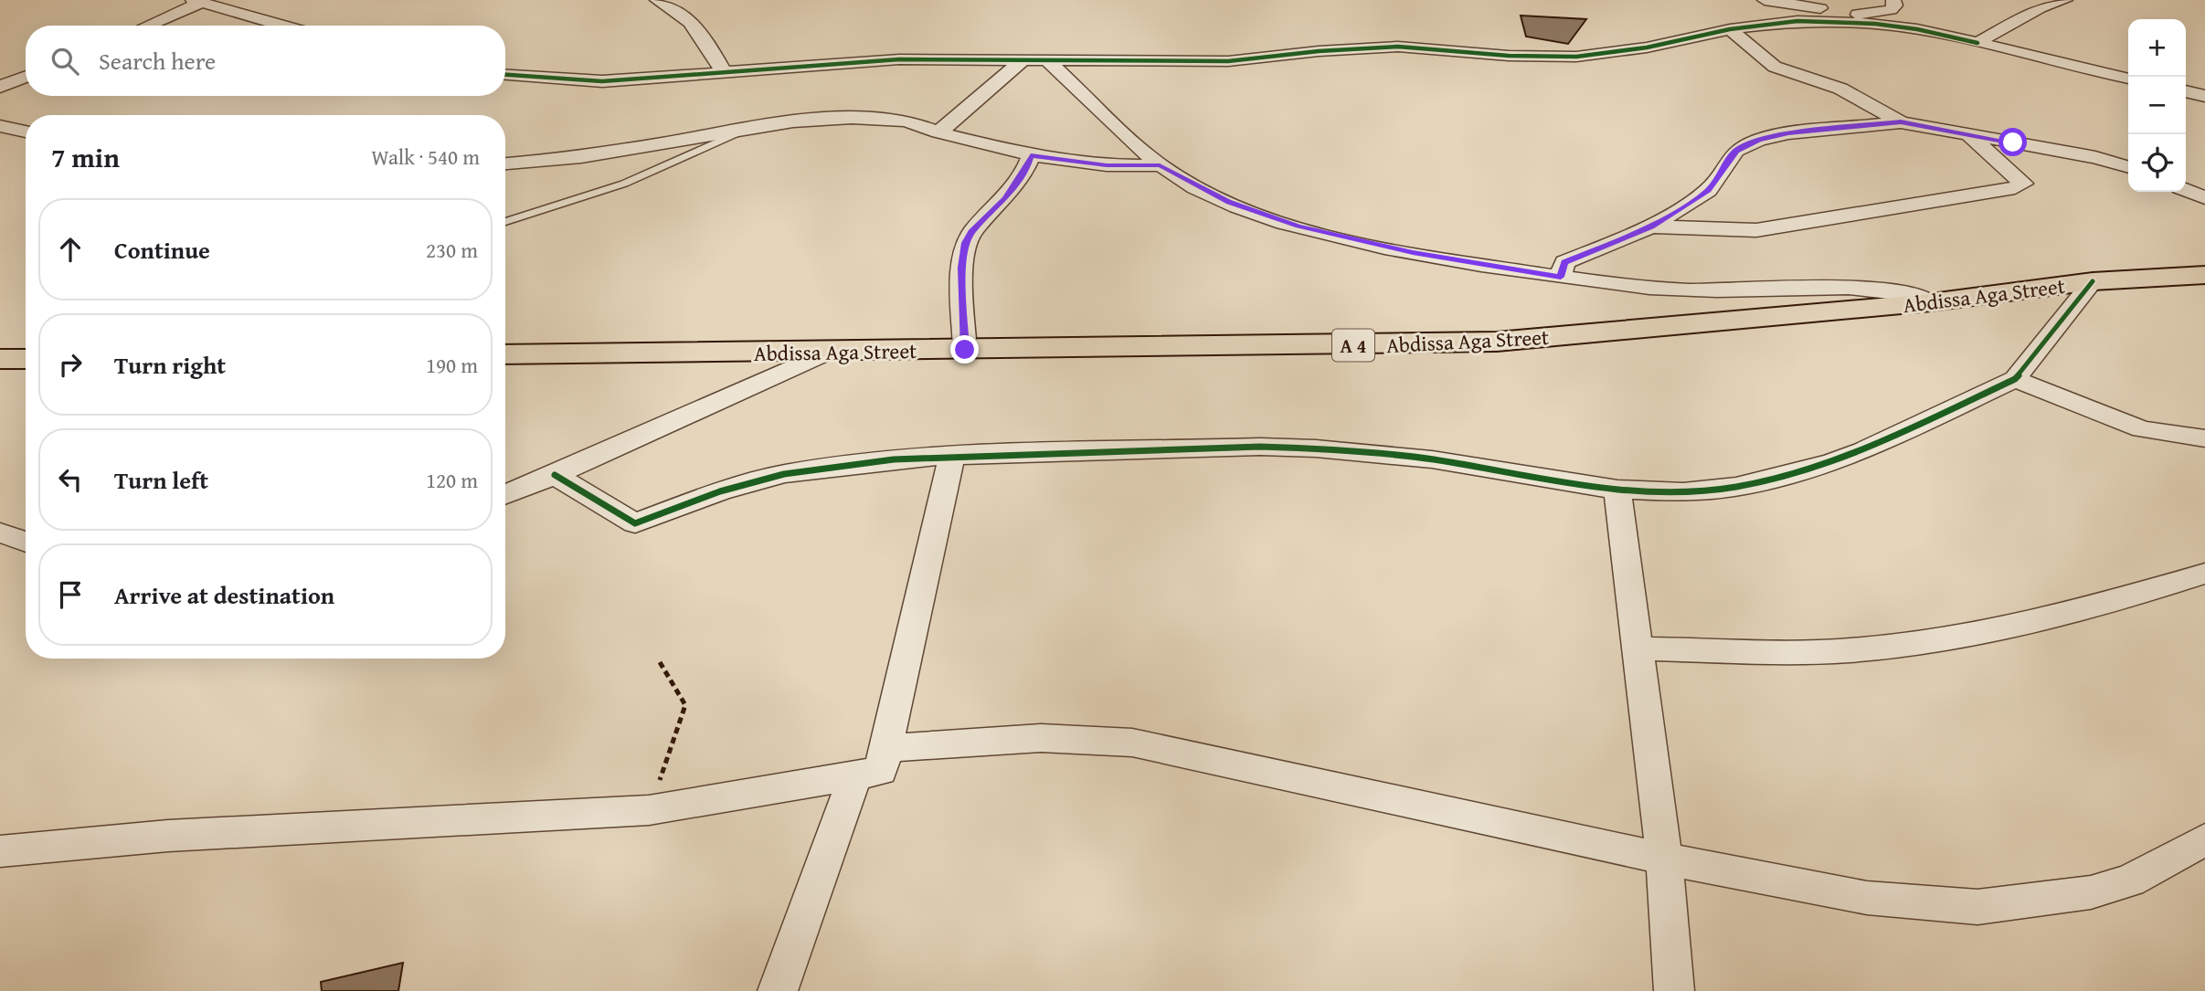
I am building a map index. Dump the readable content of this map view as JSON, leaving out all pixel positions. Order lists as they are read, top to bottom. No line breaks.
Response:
{"streets":{"highway":["Abdissa Aga Street","A 4"]},"page":{"map_buttons":["+","−"],"search":"Search here","heading":["7 min","Walk · 540 m"],"list":[["Continue","230 m"],["Turn right","190 m"],["Turn left","120 m"],"Arrive at destination"]}}
